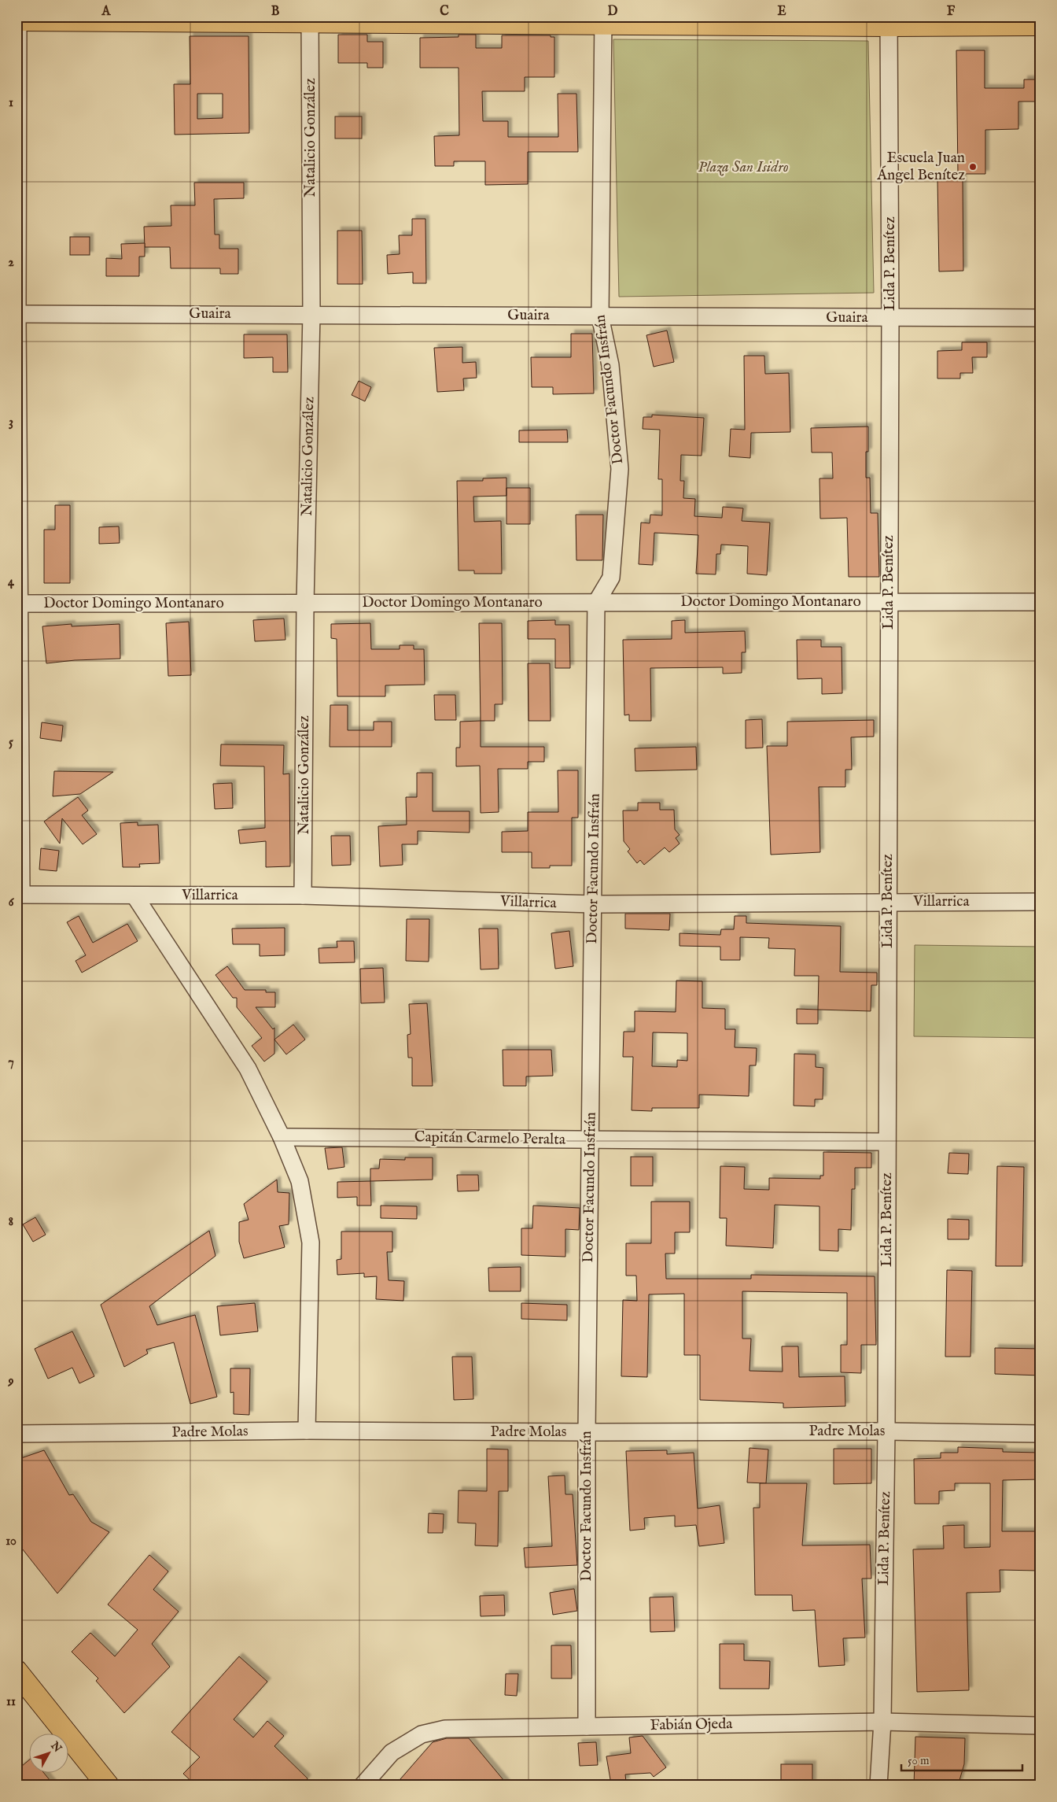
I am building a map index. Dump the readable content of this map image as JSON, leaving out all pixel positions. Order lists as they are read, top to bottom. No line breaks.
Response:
{"streets":{"street":["Natalicio González","Lida P. Benítez","Guaira","Doctor Facundo Insfrán","Doctor Domingo Montanaro","Villarrica","Capitán Carmelo Peralta","Padre Molas","Fabián Ojeda"]},"crossings":[["Natalicio González","Guaira"],["Natalicio González","Doctor Domingo Montanaro"],["Natalicio González","Villarrica"],["Lida P. Benítez","Guaira"],["Lida P. Benítez","Doctor Domingo Montanaro"],["Lida P. Benítez","Villarrica"],["Lida P. Benítez","Capitán Carmelo Peralta"],["Lida P. Benítez","Padre Molas"],["Lida P. Benítez","Fabián Ojeda"],["Guaira","Doctor Facundo Insfrán"],["Doctor Facundo Insfrán","Doctor Domingo Montanaro"],["Doctor Facundo Insfrán","Villarrica"],["Doctor Facundo Insfrán","Capitán Carmelo Peralta"],["Doctor Facundo Insfrán","Padre Molas"],["Doctor Facundo Insfrán","Fabián Ojeda"]],"parks":["Plaza San Isidro"],"places":["Escuela Juan Ángel Benítez"],"scale_bar":"50 m","north":"top right","grid":{"columns":["A","B","C","D","E","F"],"rows":["1","2","3","4","5","6","7","8","9","10","11"]}}
